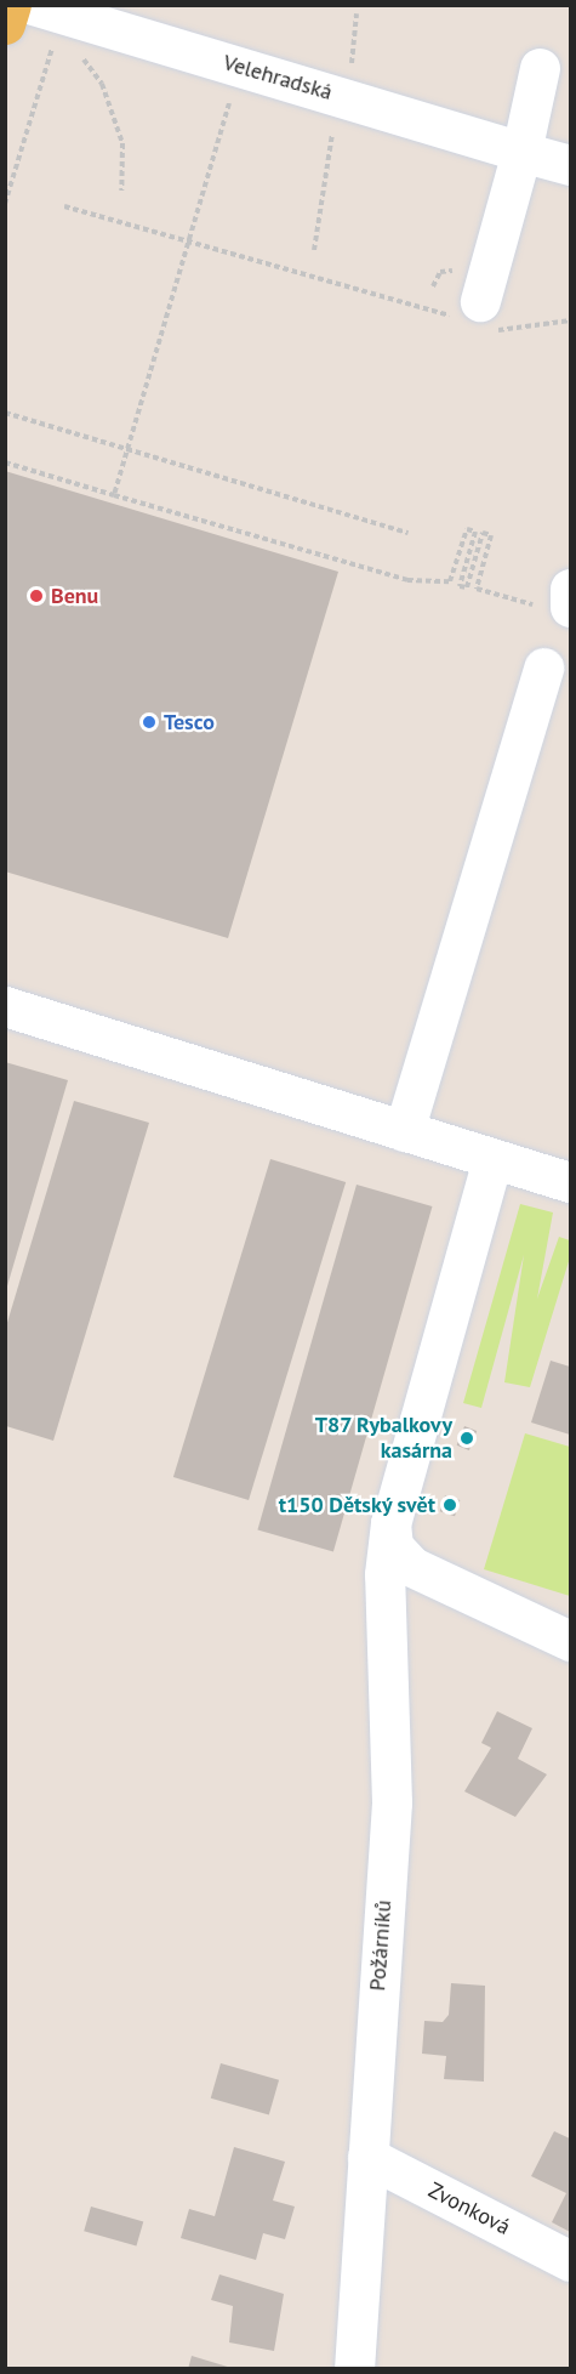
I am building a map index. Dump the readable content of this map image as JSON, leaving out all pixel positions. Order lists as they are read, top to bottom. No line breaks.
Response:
{"streets":{"street":["Velehradská","Požárníků","Zvonková"]},"crossings":[["Požárníků","Zvonková"]],"places":["Benu","Tesco","T87 Rybalkovy kasárna","t150 Dětský svět"]}
